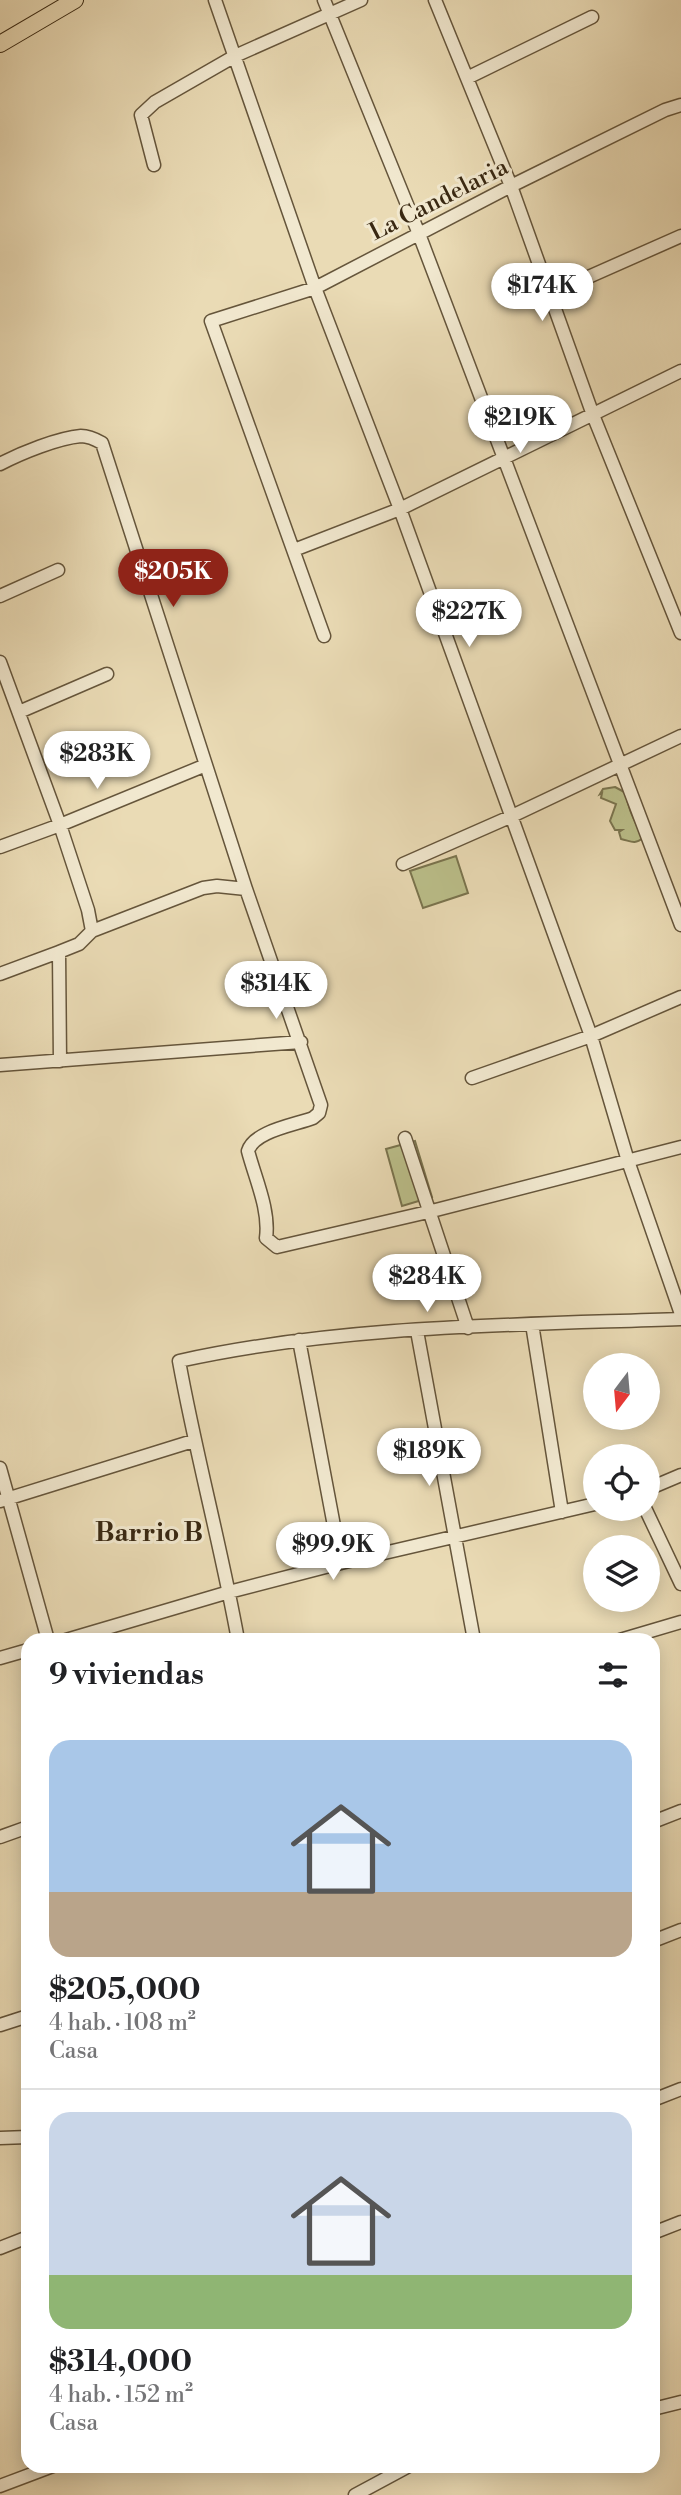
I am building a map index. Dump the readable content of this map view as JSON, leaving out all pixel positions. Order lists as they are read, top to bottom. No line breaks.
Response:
{"streets":{"street":["La Candelaria"]},"districts":["Barrio B"],"north":"bottom","page":{"price":["$174K","$219K","$205K","$227K","$283K","$314K","$284K","$189K","$99.9K"],"heading":"9 viviendas","list":[{"name":"$205,000","note":"4 hab. · 108 m² · Casa"},{"name":"$314,000","note":"4 hab. · 152 m² · Casa"}]}}
